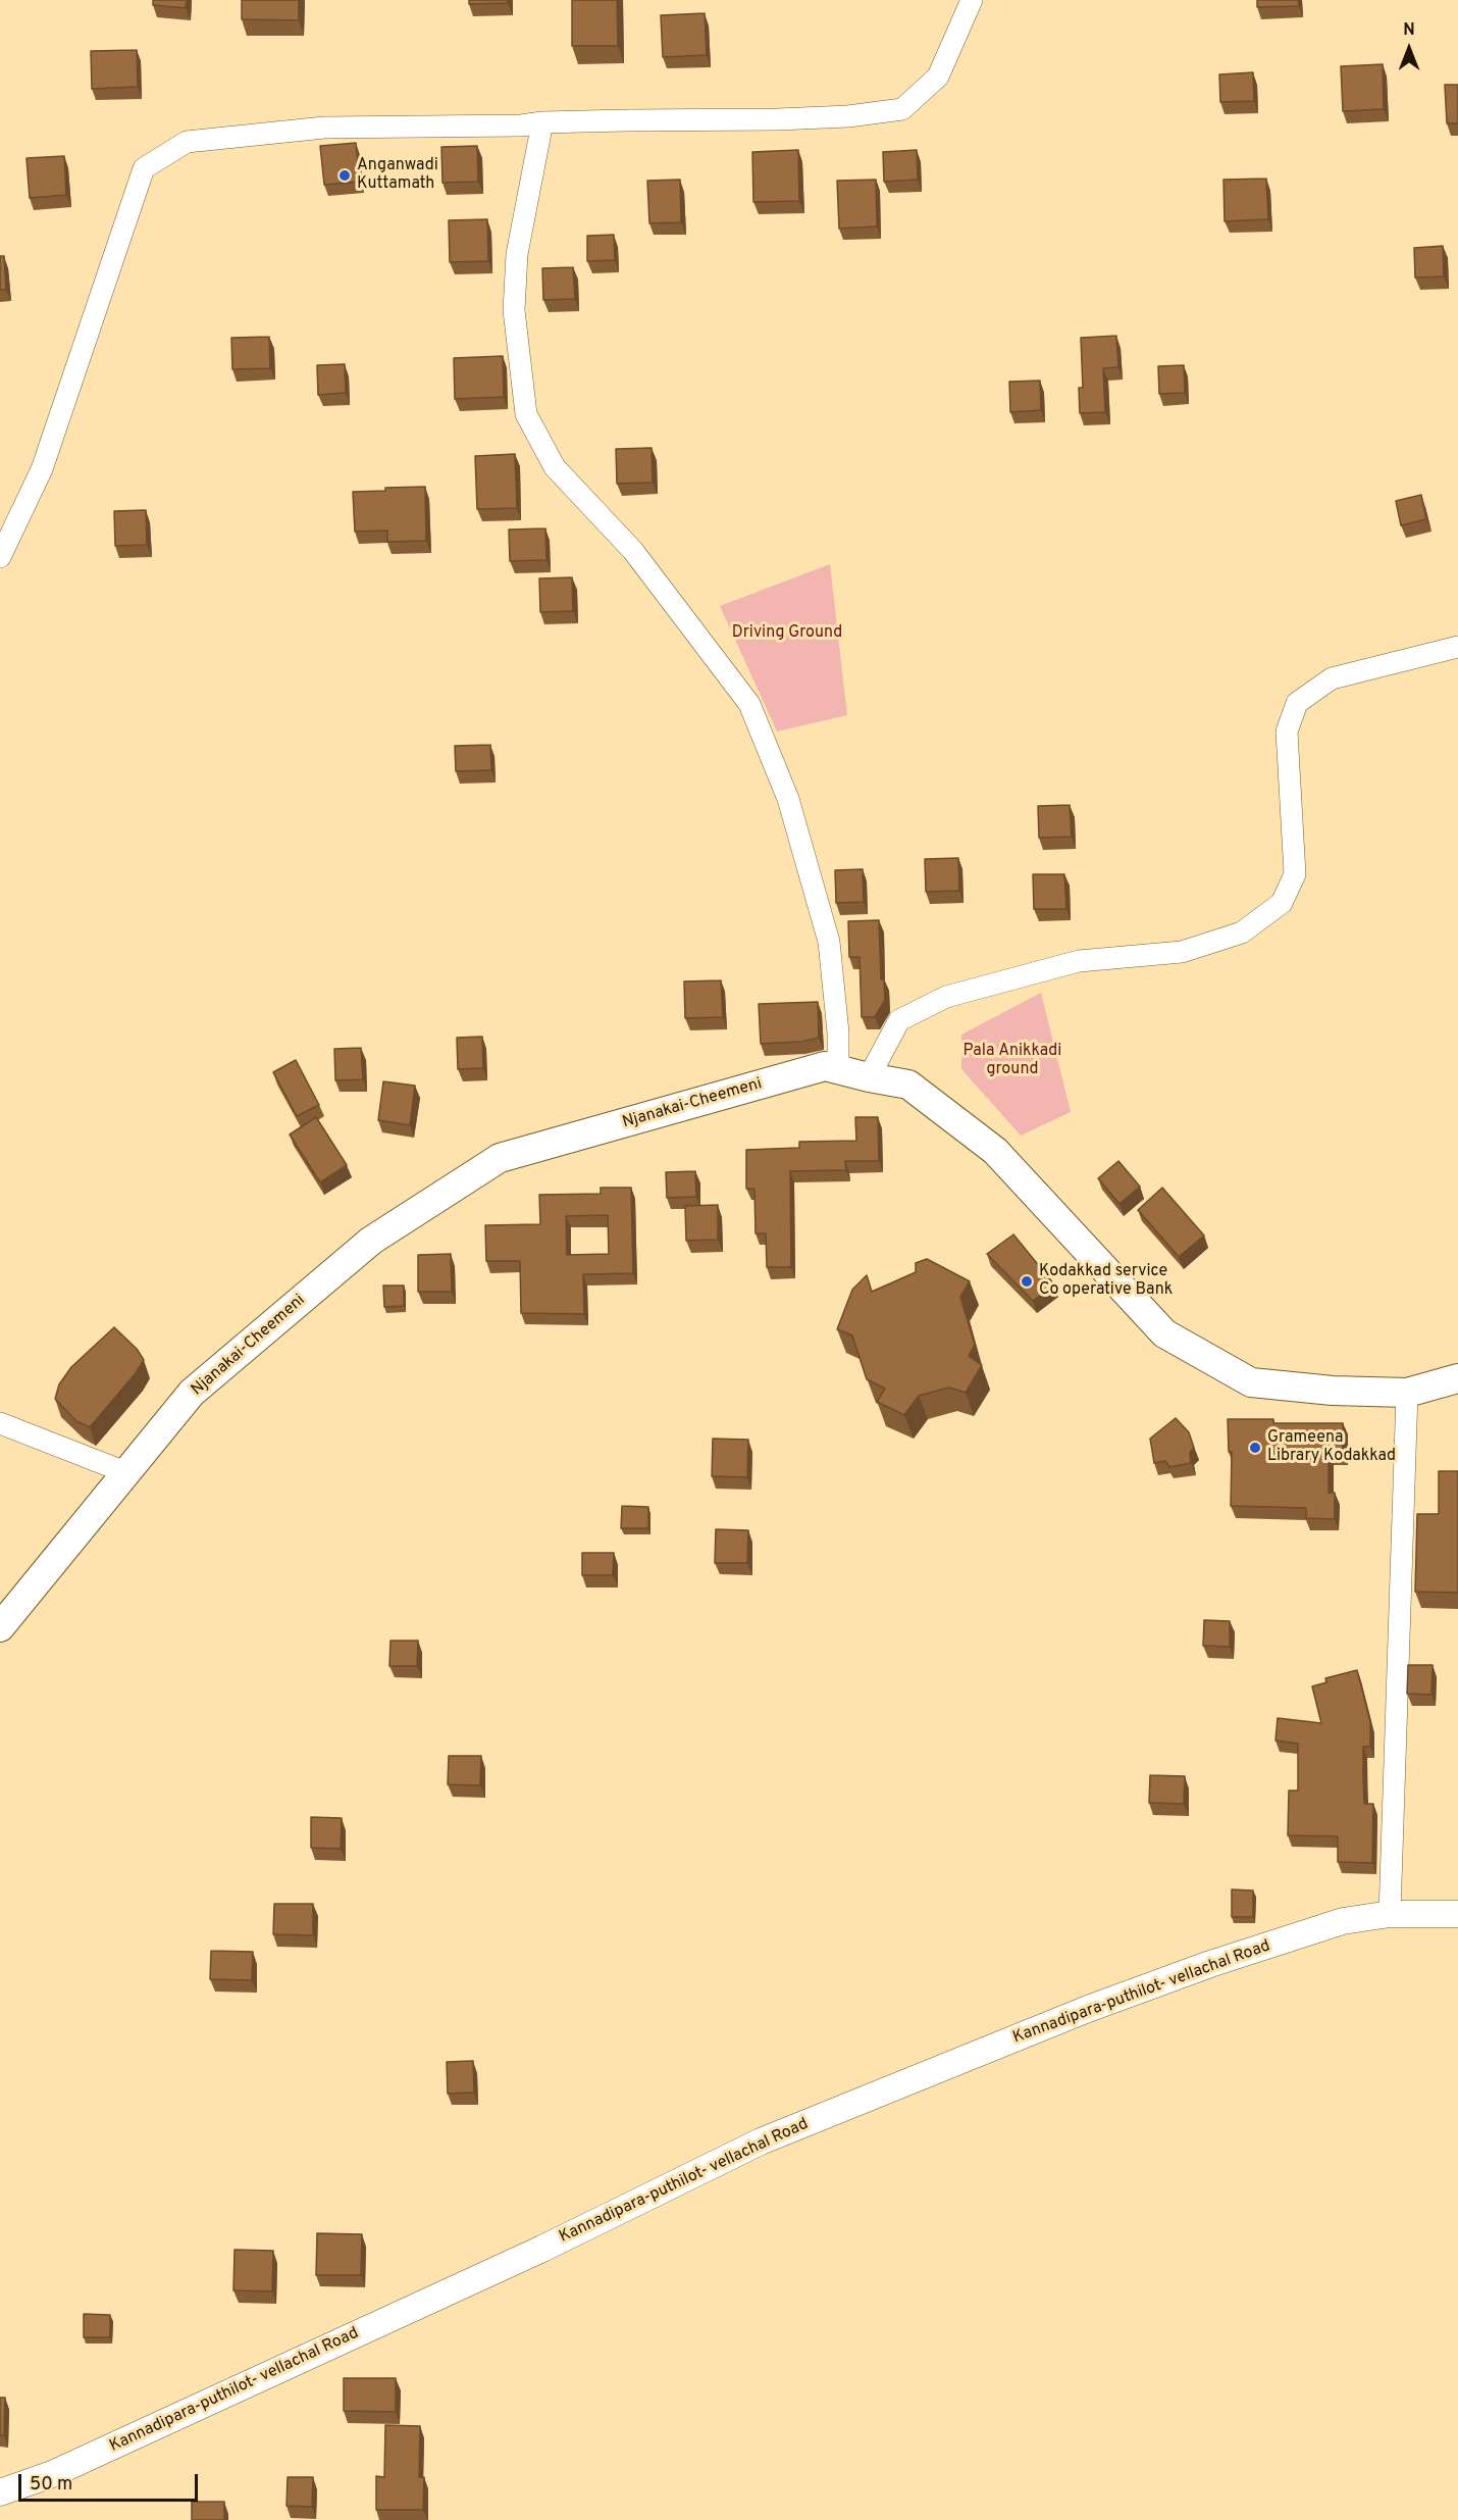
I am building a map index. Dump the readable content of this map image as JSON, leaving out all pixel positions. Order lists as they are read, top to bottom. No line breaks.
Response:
{"streets":{"main road":["Njanakai-Cheemeni"],"street":["Kannadipara-puthilot- vellachal Road"]},"parks":["Driving Ground","Pala Anikkadi ground"],"places":["Anganwadi Kuttamath","Kodakkad service Co operative Bank","Grameena Library Kodakkad"],"scale_bar":"50 m","north":"top"}
